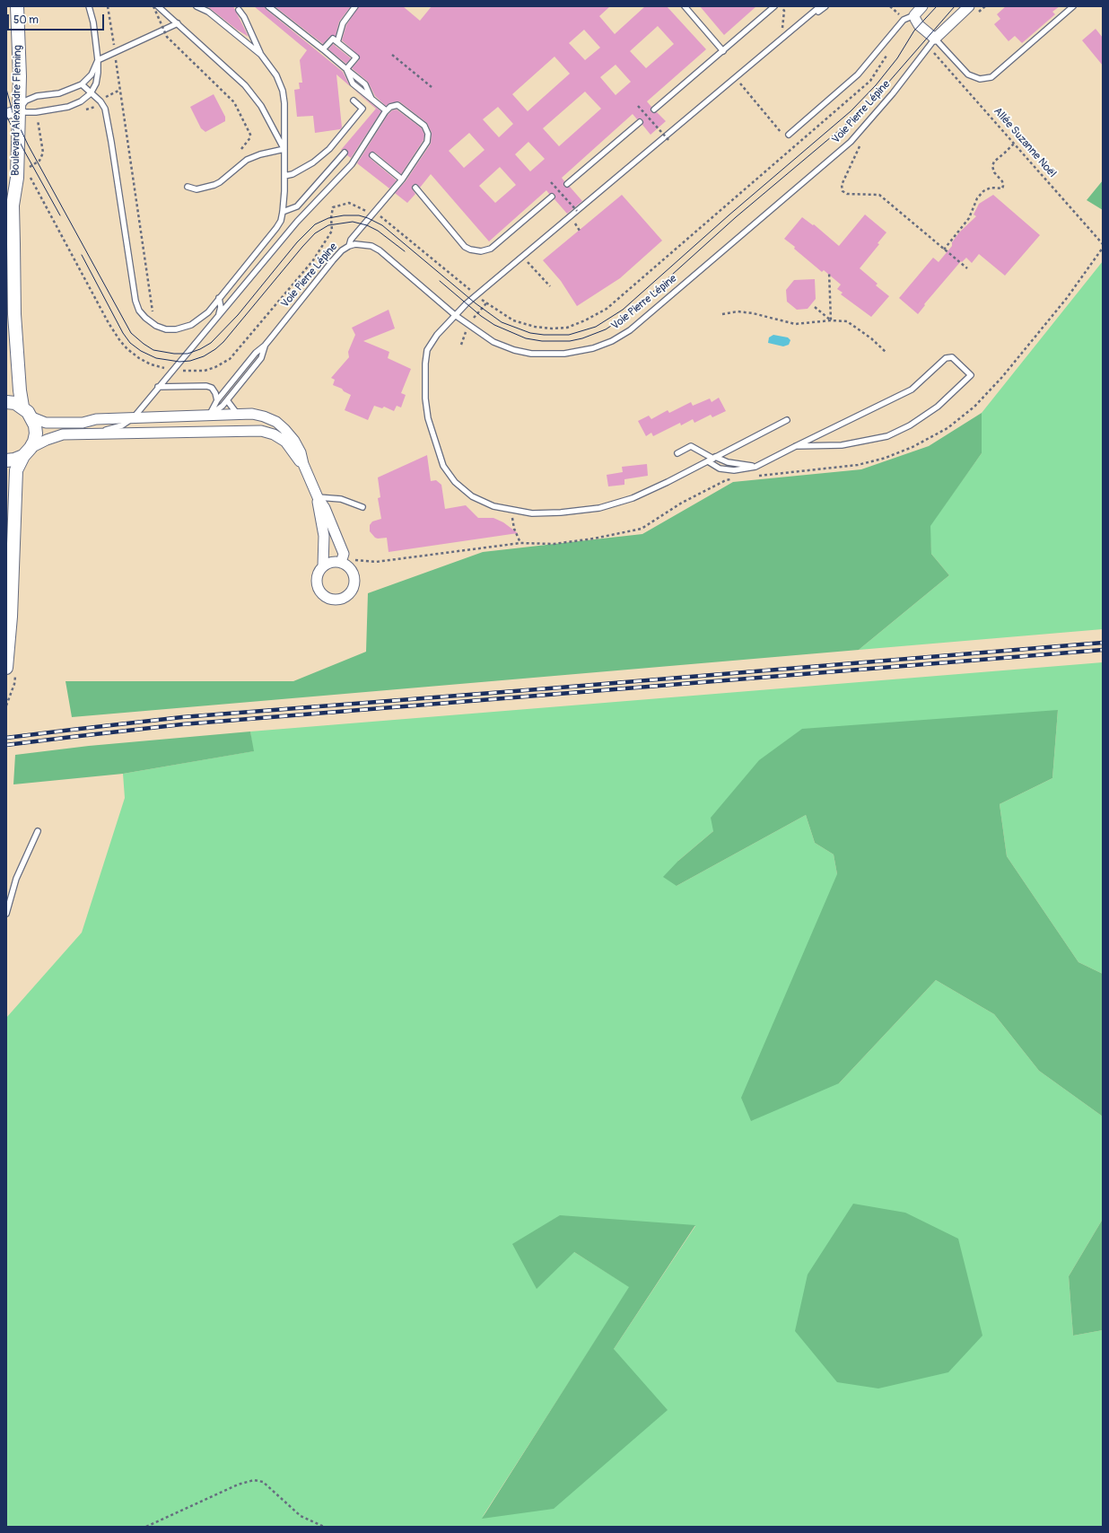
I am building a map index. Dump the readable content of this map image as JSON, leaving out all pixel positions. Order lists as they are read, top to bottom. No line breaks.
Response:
{"streets":{"street":["Boulevard Alexandre Fleming"],"lane":["Voie Pierre Lépine"],"path":["Allée Suzanne Noël"]},"scale_bar":"50 m"}
